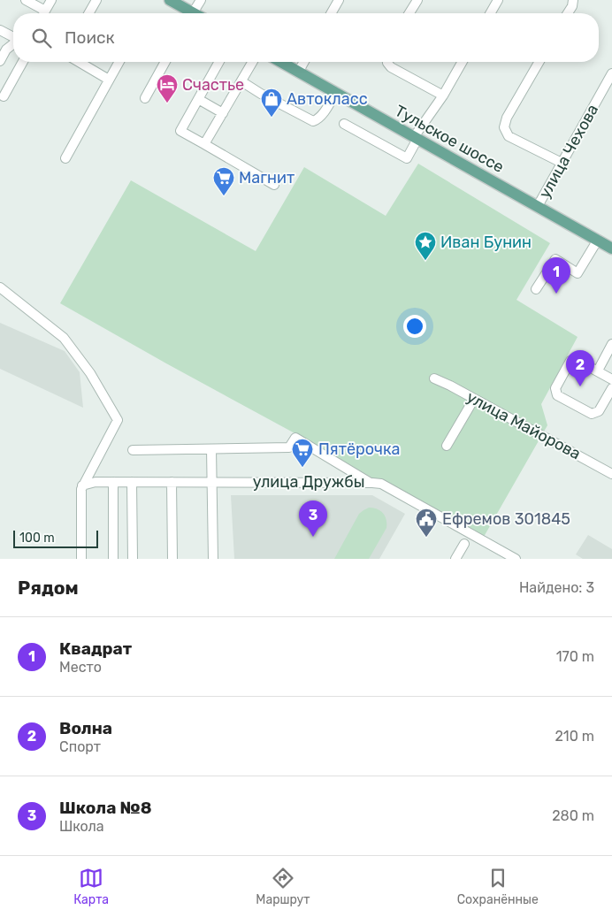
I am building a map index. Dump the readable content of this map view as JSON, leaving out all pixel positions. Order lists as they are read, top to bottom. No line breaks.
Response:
{"streets":{"main road":["Тульское шоссе"],"street":["улица Чехова","улица Майорова","улица Дружбы"]},"crossings":[["Тульское шоссе","улица Чехова"]],"places":{"hotel":["Счастье"],"shop":["Автокласс"],"supermarket":["Магнит","Пятёрочка"],"place":["Иван Бунин"],"public building":["Ефремов 301845"]},"scale_bar":"100 m","page":{"search":"Поиск","pins":["1","2","3"],"scale":"100 m","heading":["Рядом","Найдено: 3"],"list":[{"mark":"1","name":"Квадрат","note":"Место","value":"170 m"},{"mark":"2","name":"Волна","note":"Спорт","value":"210 m"},{"mark":"3","name":"Школа №8","note":"Школа","value":"280 m"}],"nav":["Карта","Маршрут","Сохранённые"]}}
